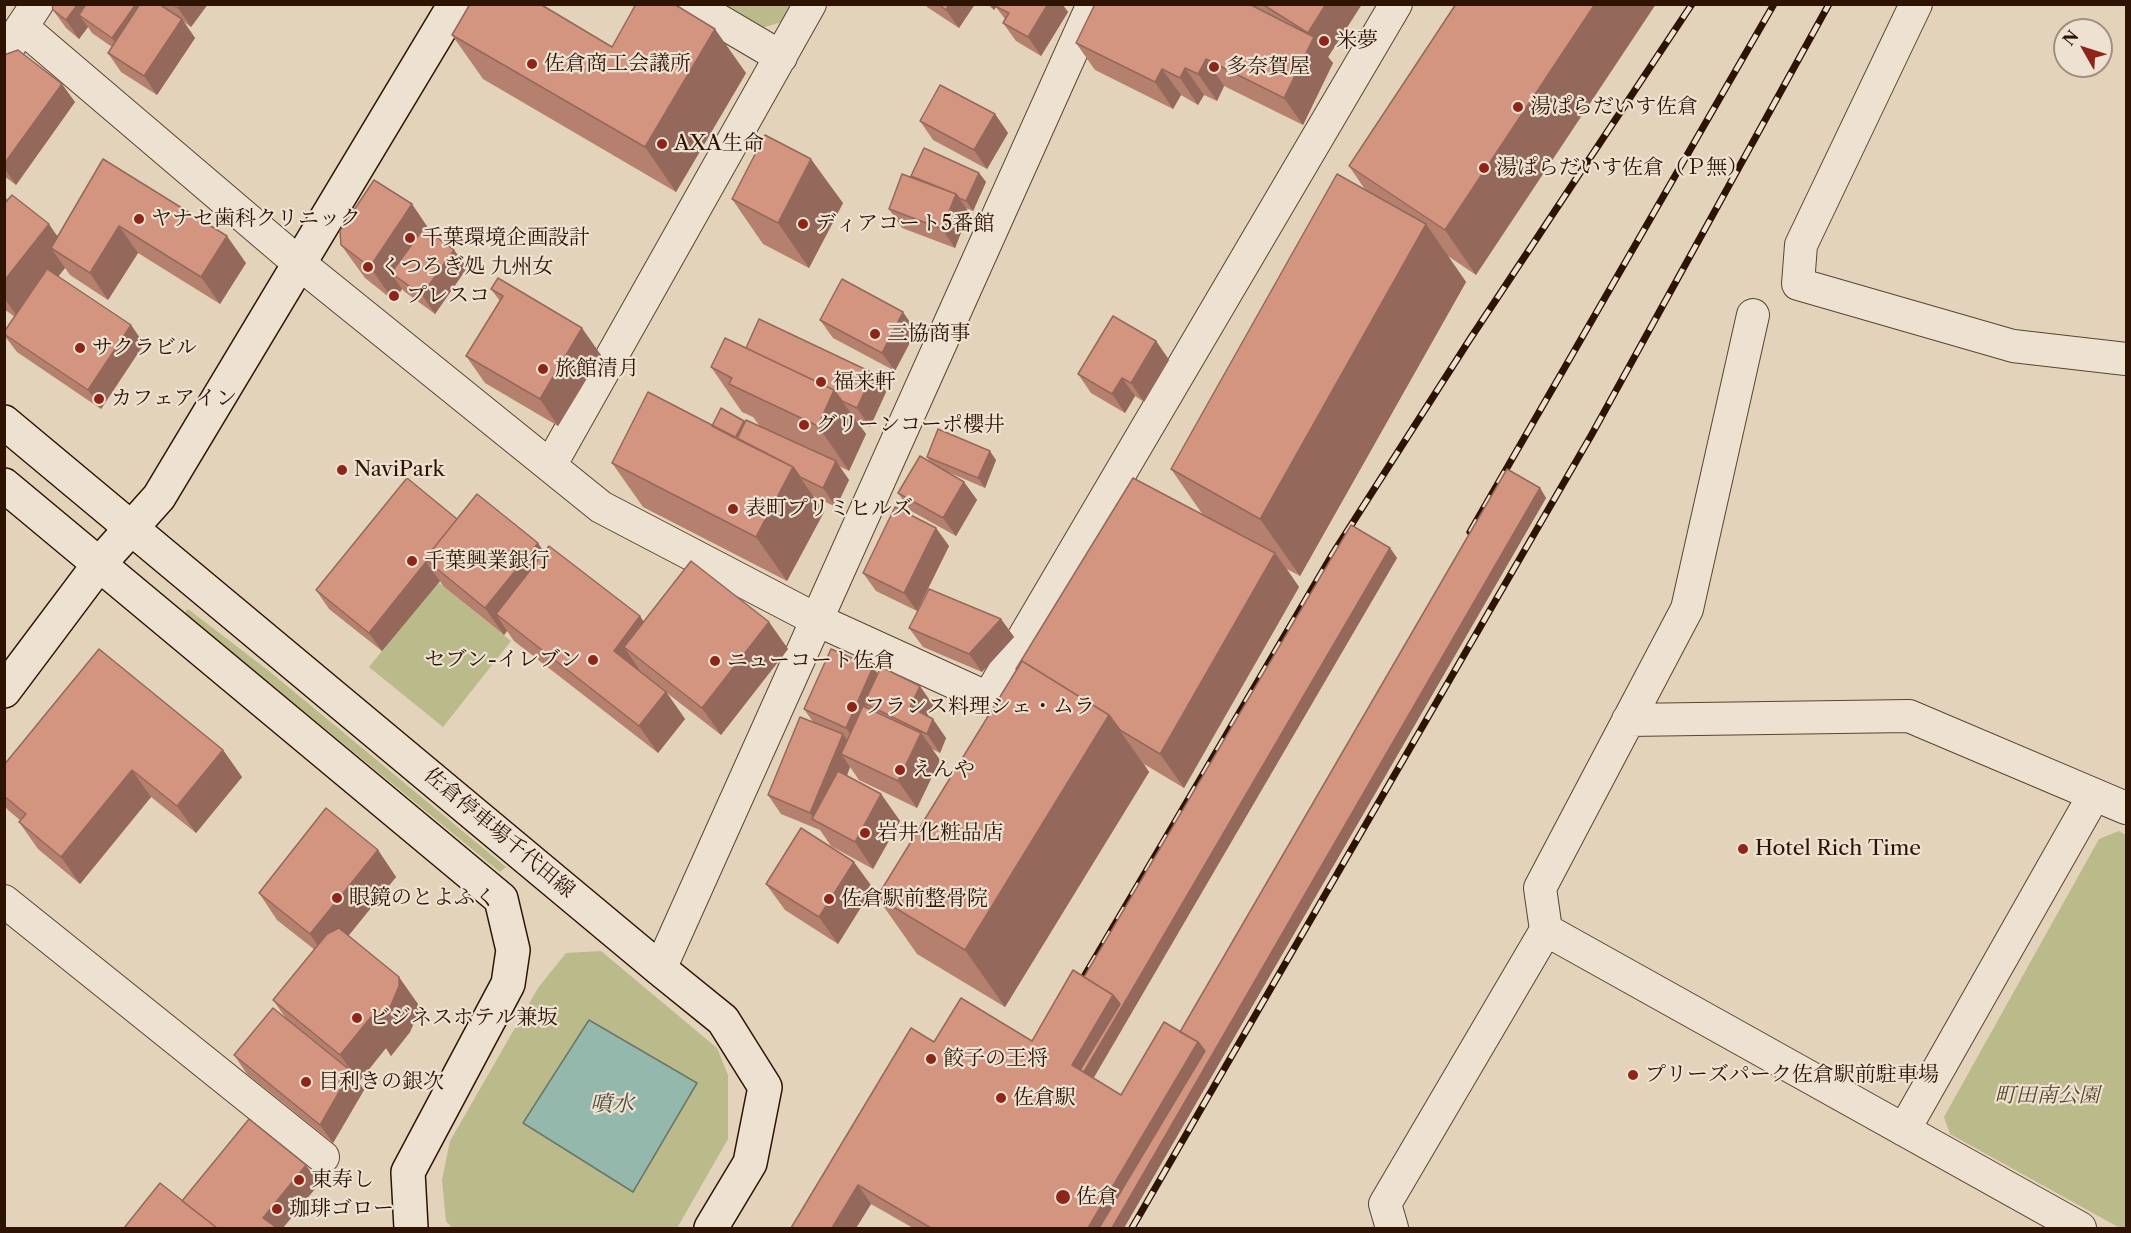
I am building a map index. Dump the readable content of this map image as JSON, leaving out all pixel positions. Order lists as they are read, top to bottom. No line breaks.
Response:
{"streets":{"main road":["佐倉停車場千代田線"]},"water":["噴水"],"parks":["町田南公園"],"places":["米夢","佐倉商工会議所","多奈賀屋","湯ぱらだいす佐倉","AXA生命","湯ぱらだいす佐倉（Ｐ無）","ヤナセ歯科クリニック","ディアコート5番館","千葉環境企画設計","くつろぎ処 九州女","プレスコ","三協商事","サクラビル","旅館清月","福来軒","カフェアイン","グリーンコーポ櫻井","NaviPark","表町プリミヒルズ","千葉興業銀行","セブン-イレブン","ニューコート佐倉","フランス料理シェ・ムラ","えんや","岩井化粧品店","Hotel Rich Time","眼鏡のとよふく","佐倉駅前整骨院","ビジネスホテル兼坂","餃子の王将","プリーズパーク佐倉駅前駐車場","目利きの銀次","佐倉駅","東寿し","佐倉","珈琲ゴロー"],"north":"top left"}
